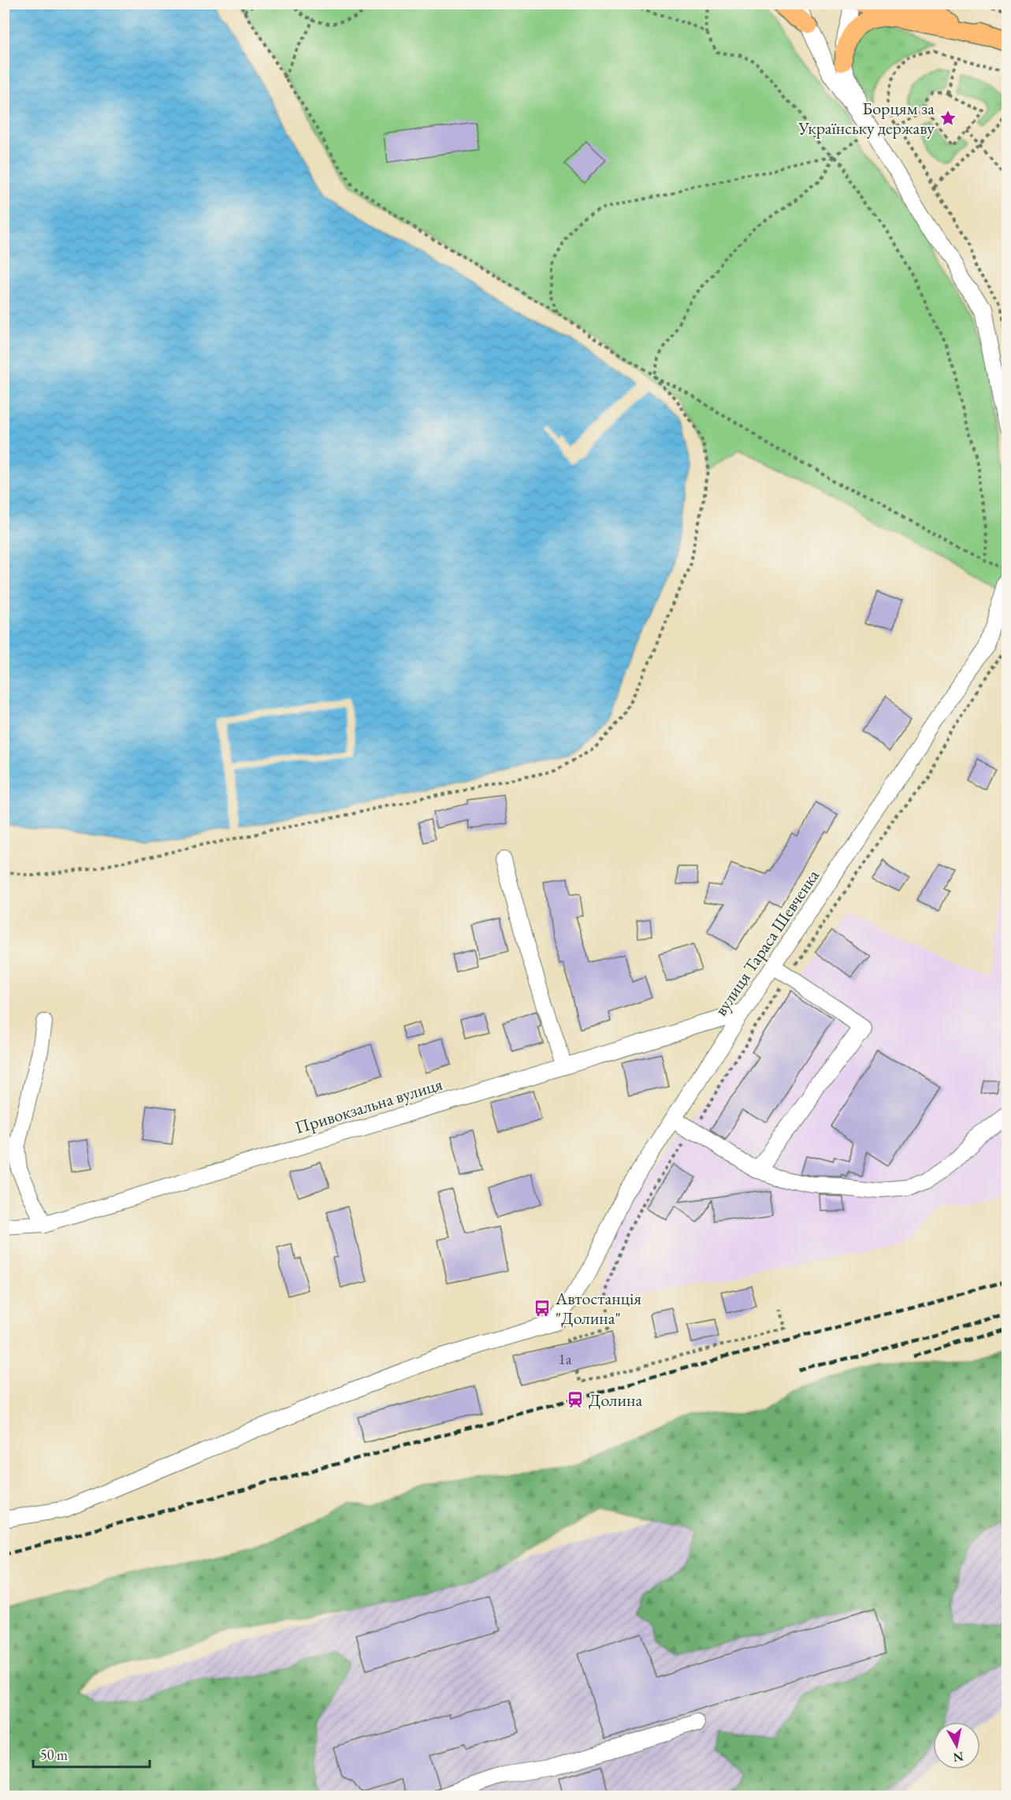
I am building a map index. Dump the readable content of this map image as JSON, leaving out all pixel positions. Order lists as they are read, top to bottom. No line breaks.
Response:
{"streets":{"street":["вулиця Тараса Шевченка","Привокзальна вулиця"]},"crossings":[["вулиця Тараса Шевченка","Привокзальна вулиця"]],"places":{"place":["Борцям за Українську державу"],"bus stop":["Автостанція \"Долина\""],"station":["Долина"]},"house_numbers":["1а"],"scale_bar":"50 m","north":"bottom"}
